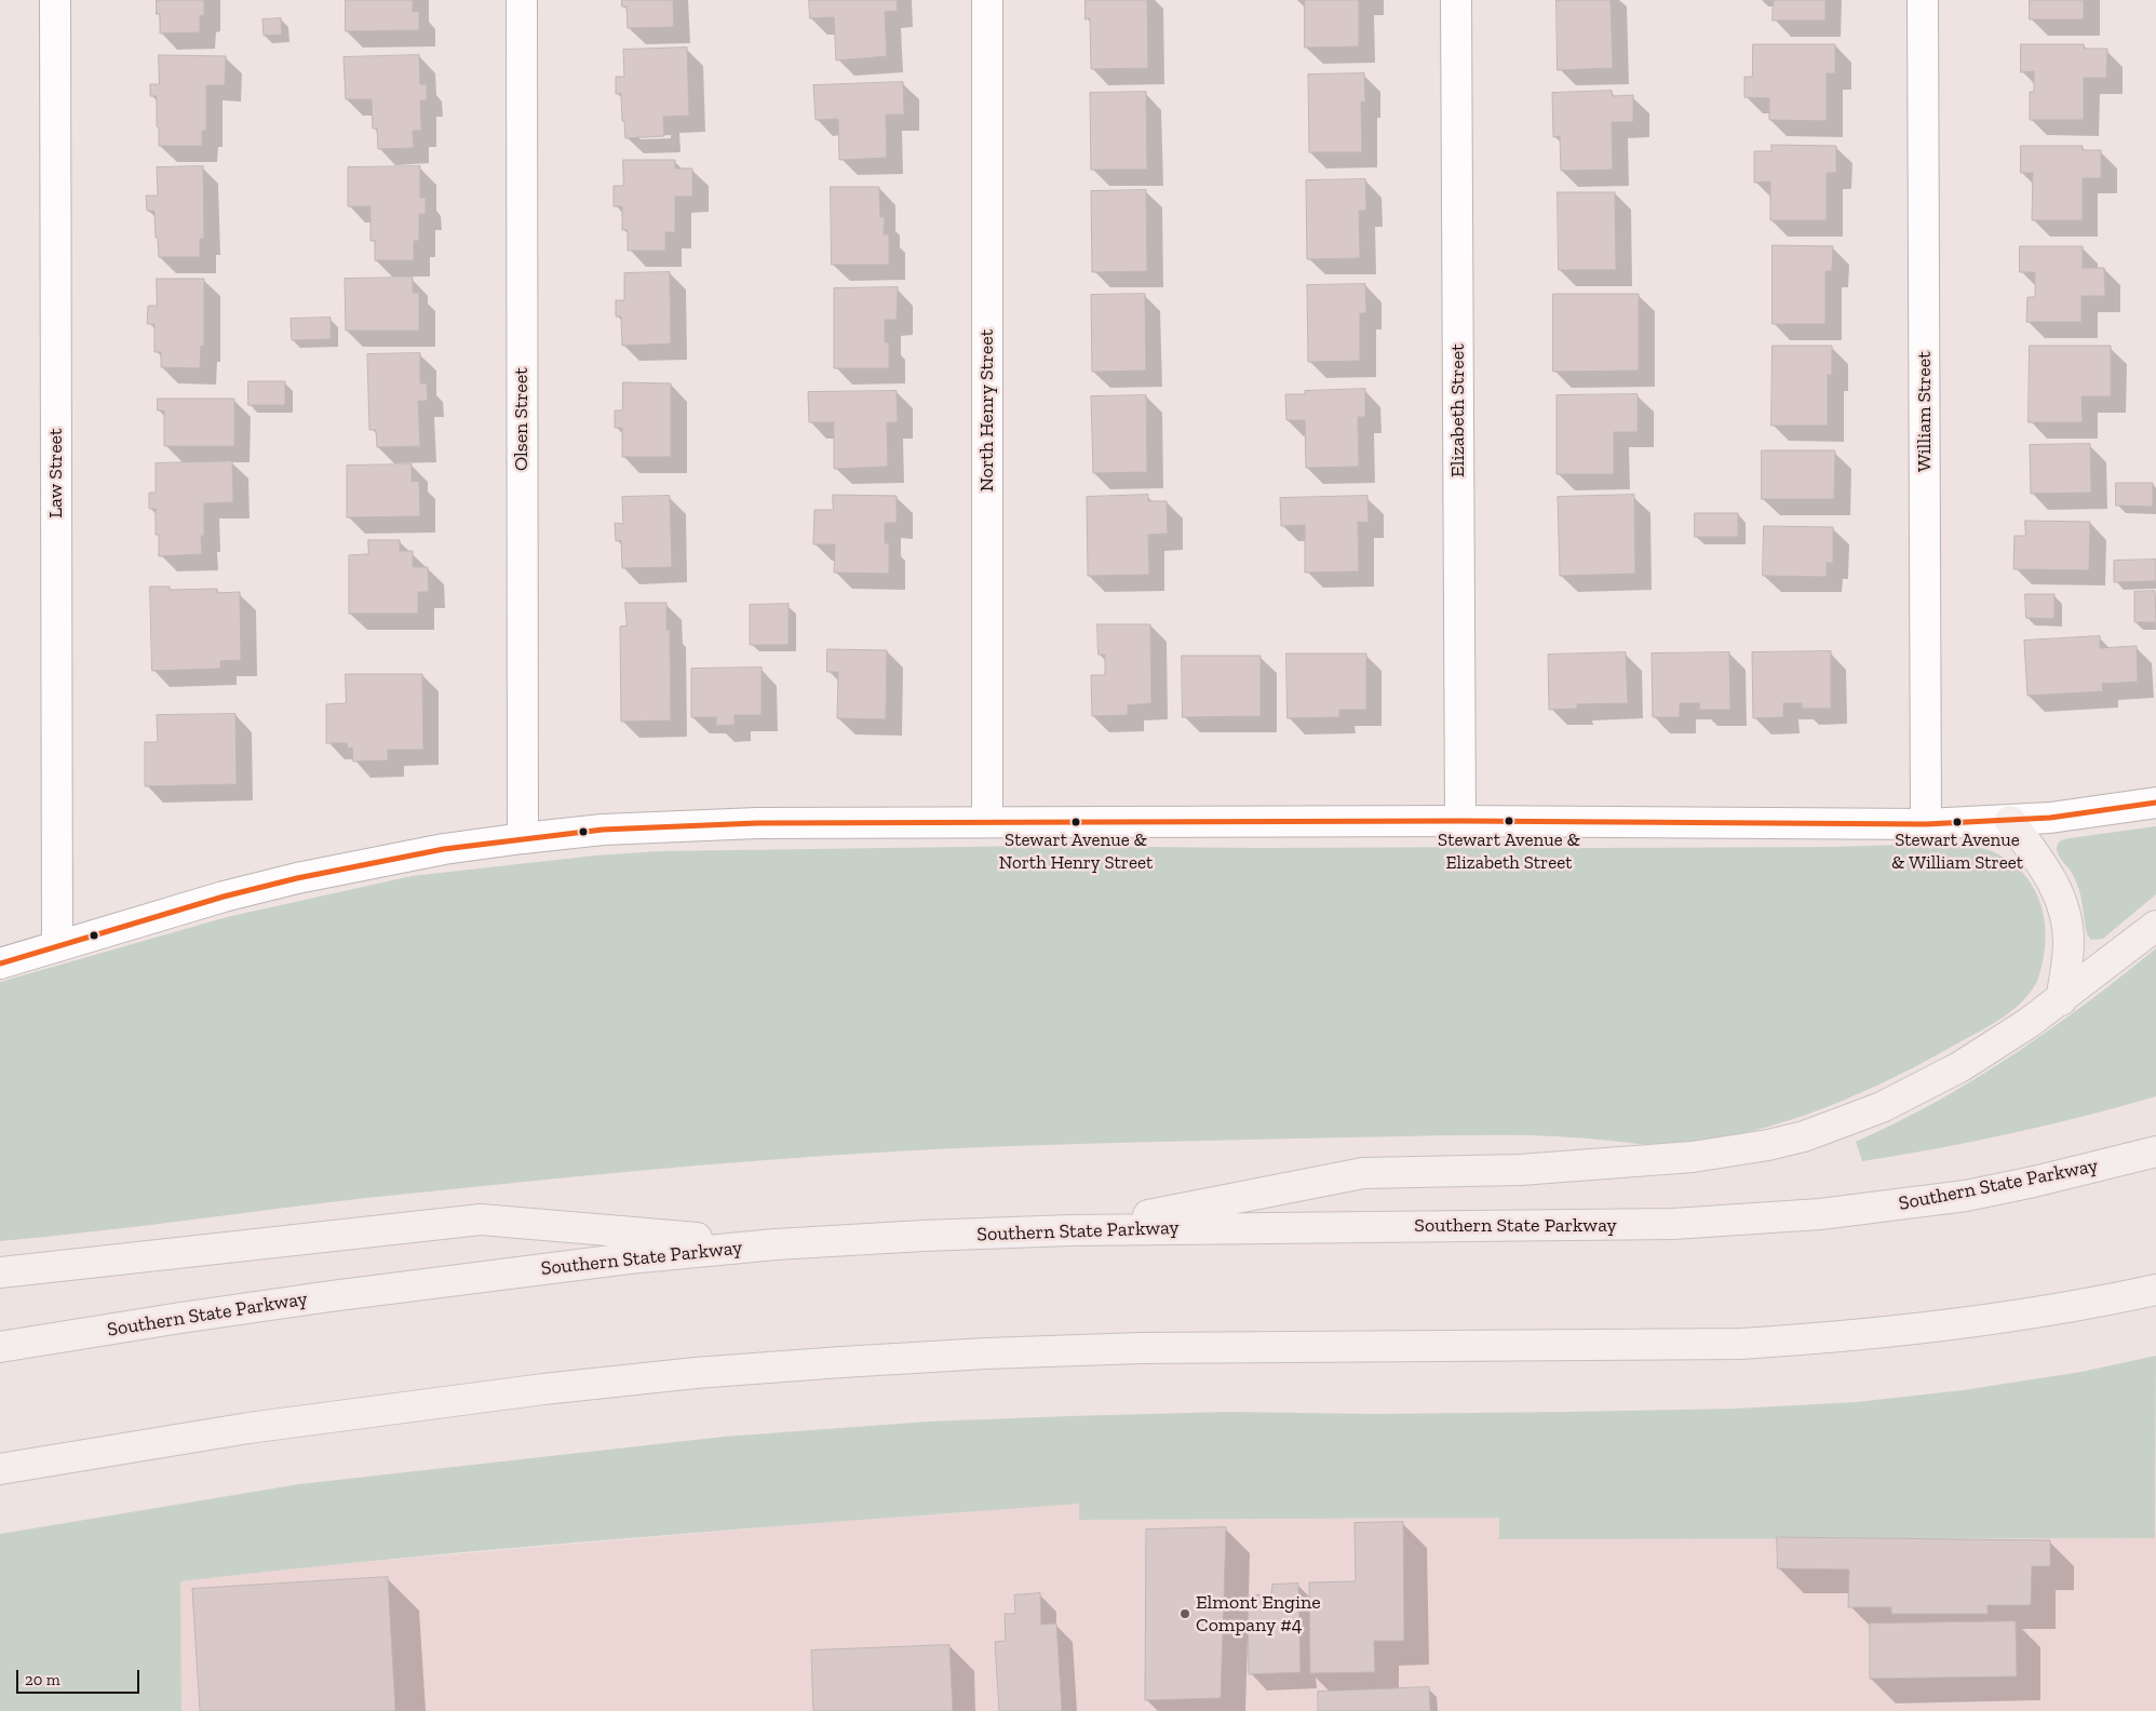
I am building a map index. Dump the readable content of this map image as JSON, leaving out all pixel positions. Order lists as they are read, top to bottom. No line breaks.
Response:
{"streets":{"highway":["Southern State Parkway"],"street":["North Henry Street","Elizabeth Street","William Street","Olsen Street","Law Street"]},"places":["Stewart Avenue & Elizabeth Street","Stewart Avenue & North Henry Street","Stewart Avenue & William Street","Elmont Engine Company #4"],"scale_bar":"20 m"}
